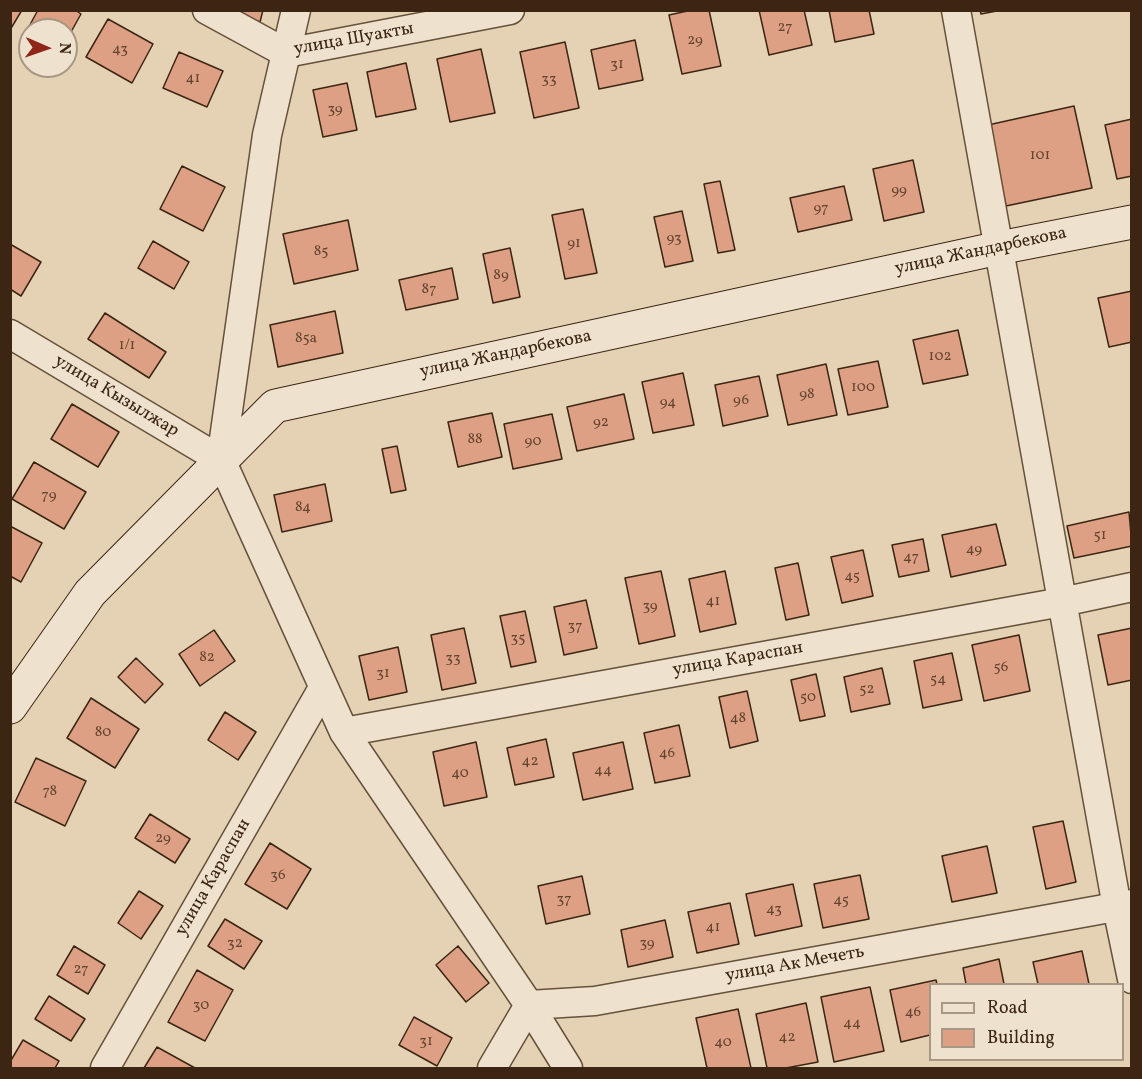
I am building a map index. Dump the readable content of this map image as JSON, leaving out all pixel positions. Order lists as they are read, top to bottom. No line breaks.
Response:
{"streets":{"street":["улица Шуакты","улица Жандарбекова","улица Кызылжар","улица Караспан","улица Ак Мечеть"]},"crossings":[["улица Жандарбекова","улица Кызылжар"]],"house_numbers":["27","29","43","31","41","33","39","101","99","97","93","91","85","89","87","85а","1/1","102","100","98","96","94","92","88","90","79","84","51","49","47","45","41","39","37","35","82","33","56","31","54","52","50","48","80","46","42","44","40","78","29","36","37","45","43","41","32","39","27","30","46","44","42","31","40"],"legend":["Road","Building"],"north":"right"}
